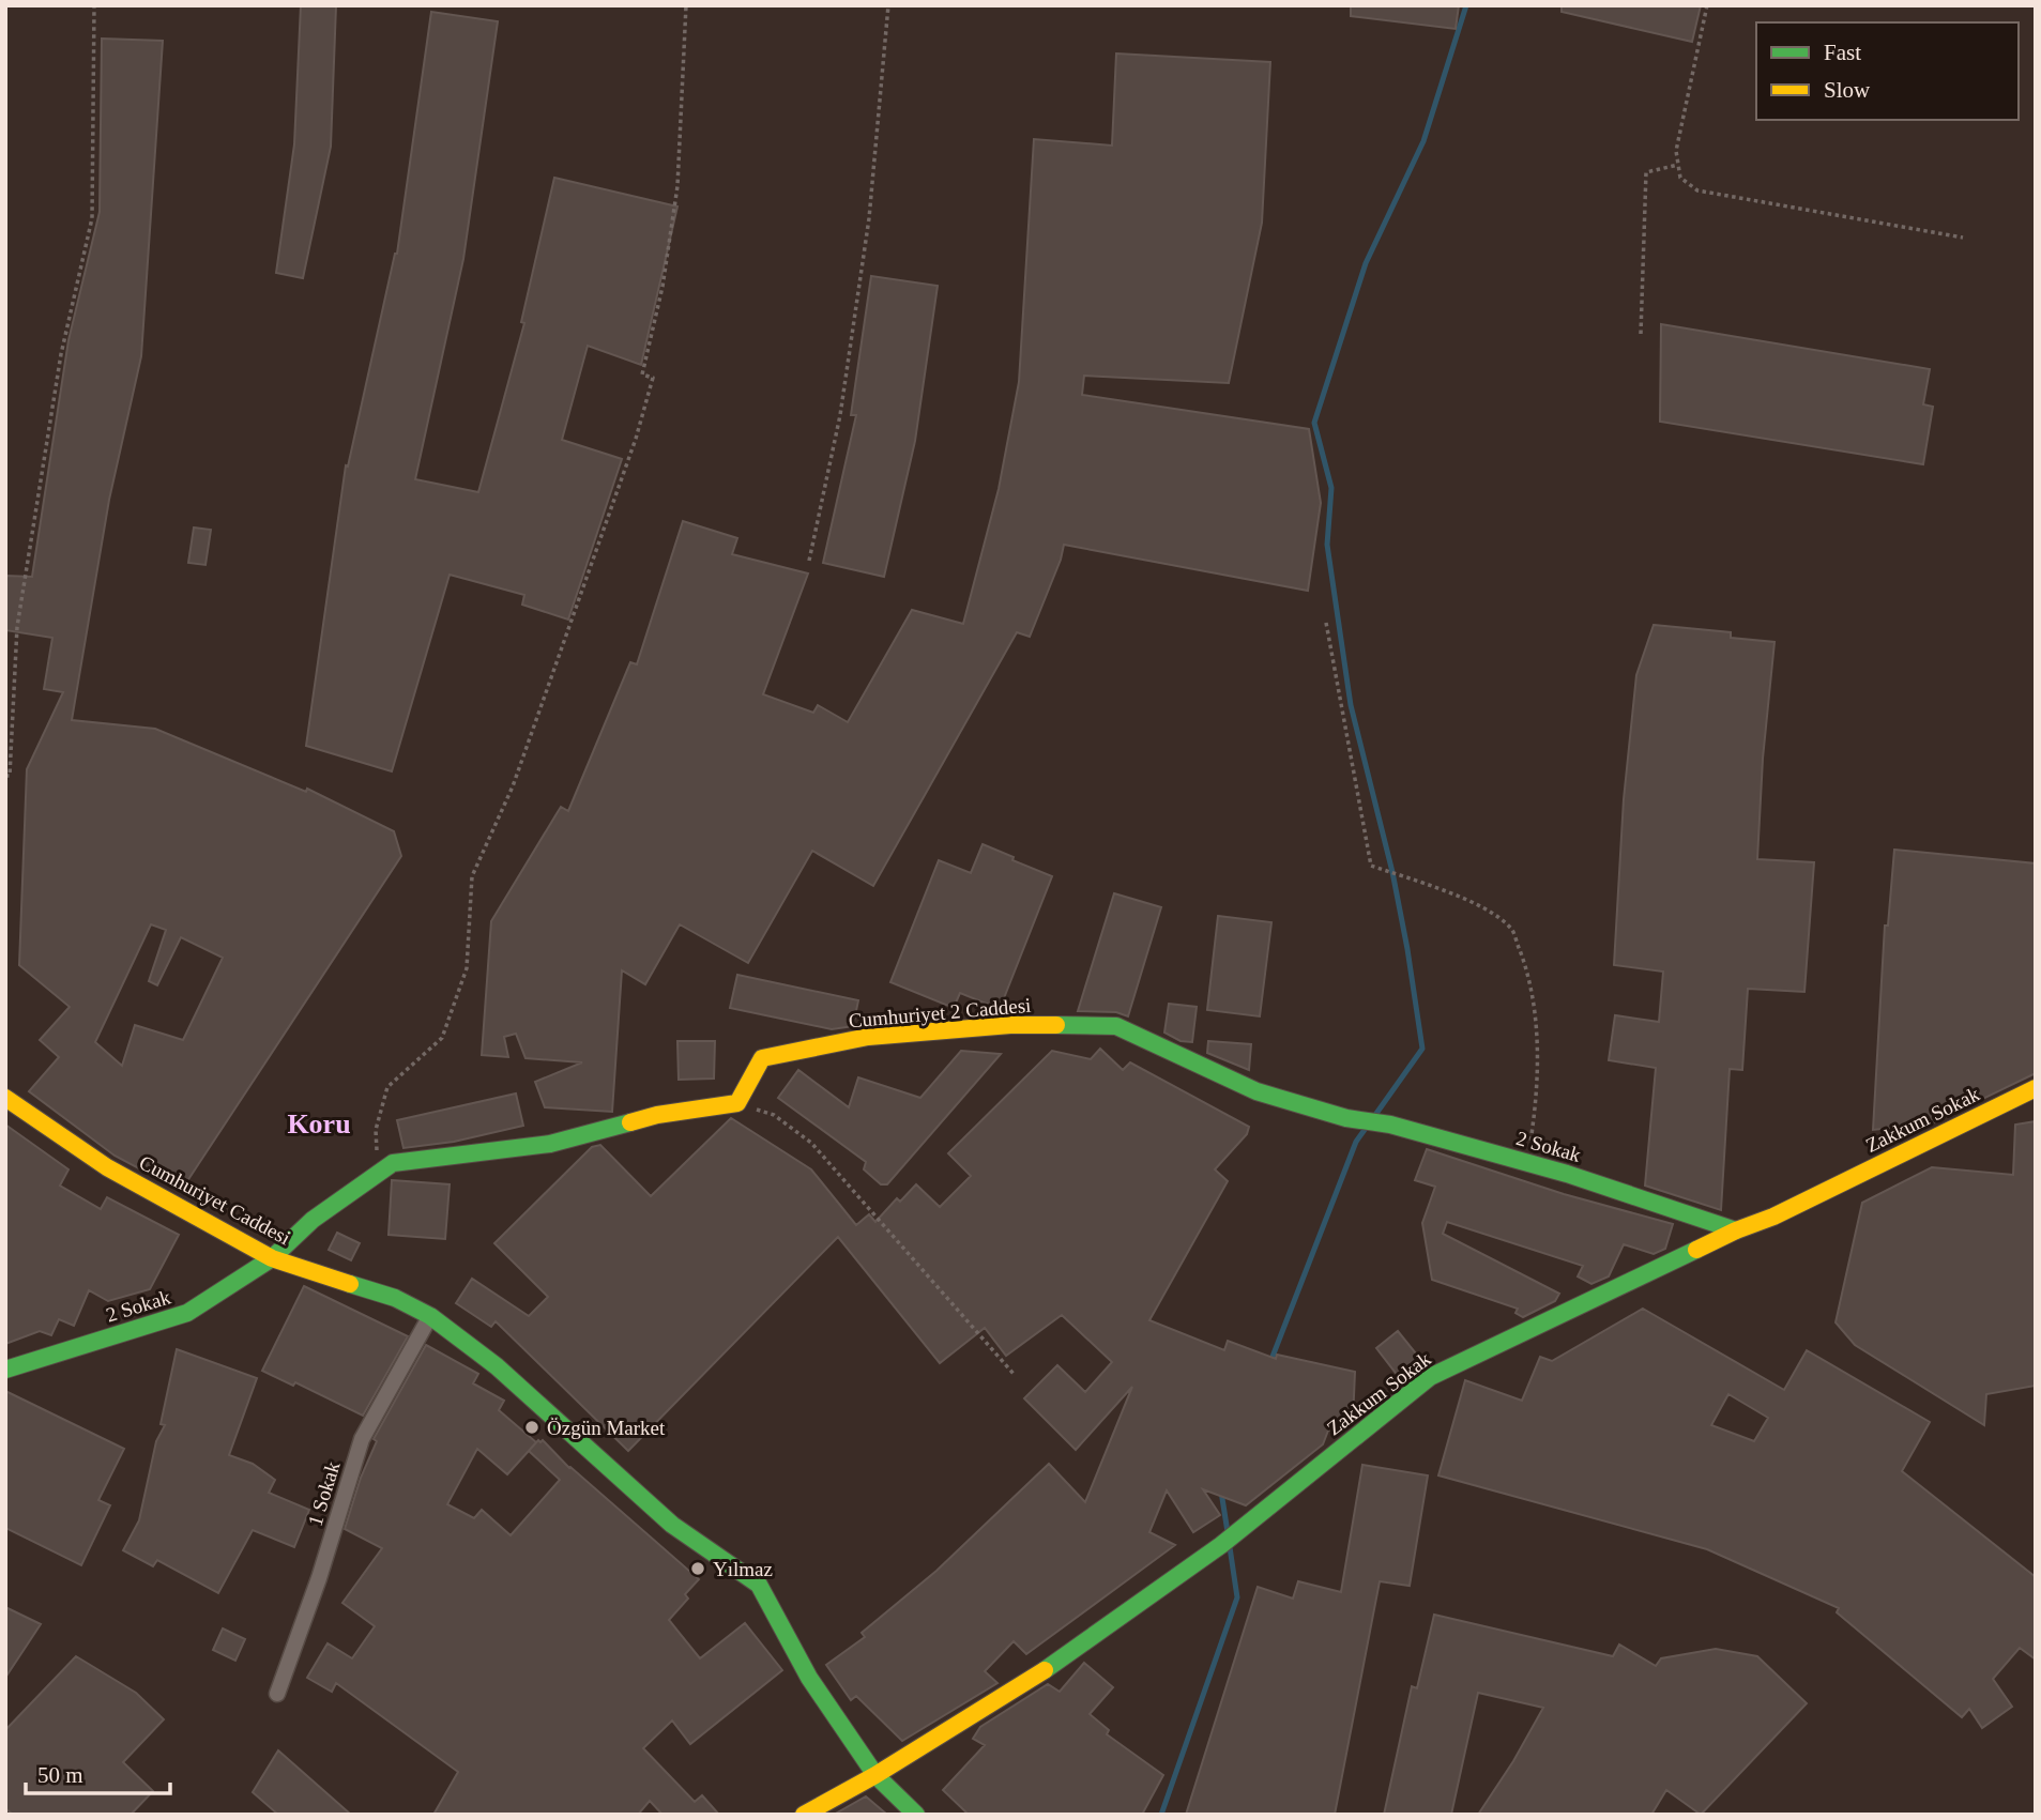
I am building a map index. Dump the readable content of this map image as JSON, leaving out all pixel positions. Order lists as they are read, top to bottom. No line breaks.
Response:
{"streets":{"street":["Cumhuriyet 2 Caddesi","Zakkum Sokak","2 Sokak","Cumhuriyet Caddesi","1 Sokak"]},"crossings":[["Cumhuriyet 2 Caddesi","2 Sokak"],["Zakkum Sokak","2 Sokak"],["Zakkum Sokak","Cumhuriyet Caddesi"],["2 Sokak","Cumhuriyet Caddesi"],["Cumhuriyet Caddesi","1 Sokak"]],"districts":["Koru"],"places":["Özgün Market","Yılmaz"],"legend":["Fast","Slow"],"scale_bar":"50 m"}
